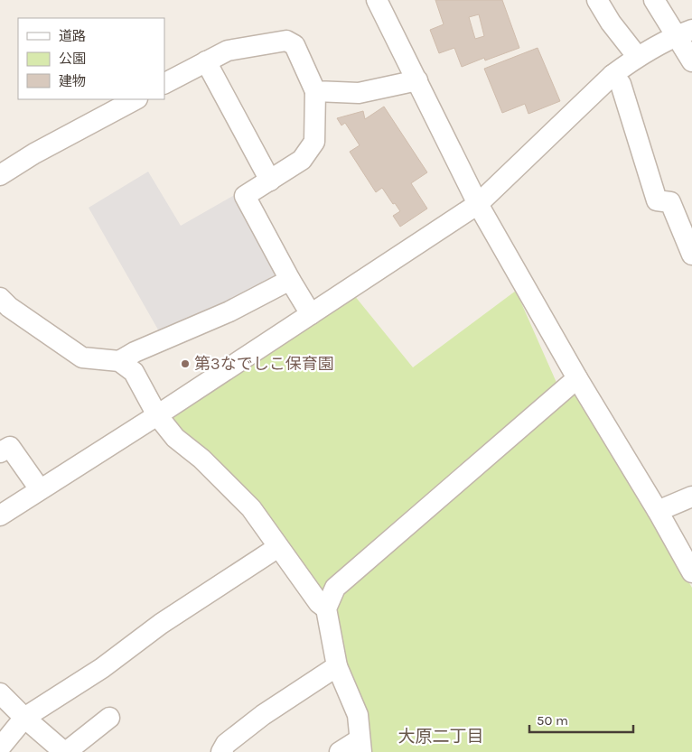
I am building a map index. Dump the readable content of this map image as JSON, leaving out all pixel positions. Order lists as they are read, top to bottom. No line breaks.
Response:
{"districts":["大原二丁目"],"places":["第3なでしこ保育園"],"legend":["道路","公園","建物"],"scale_bar":"50 m"}
